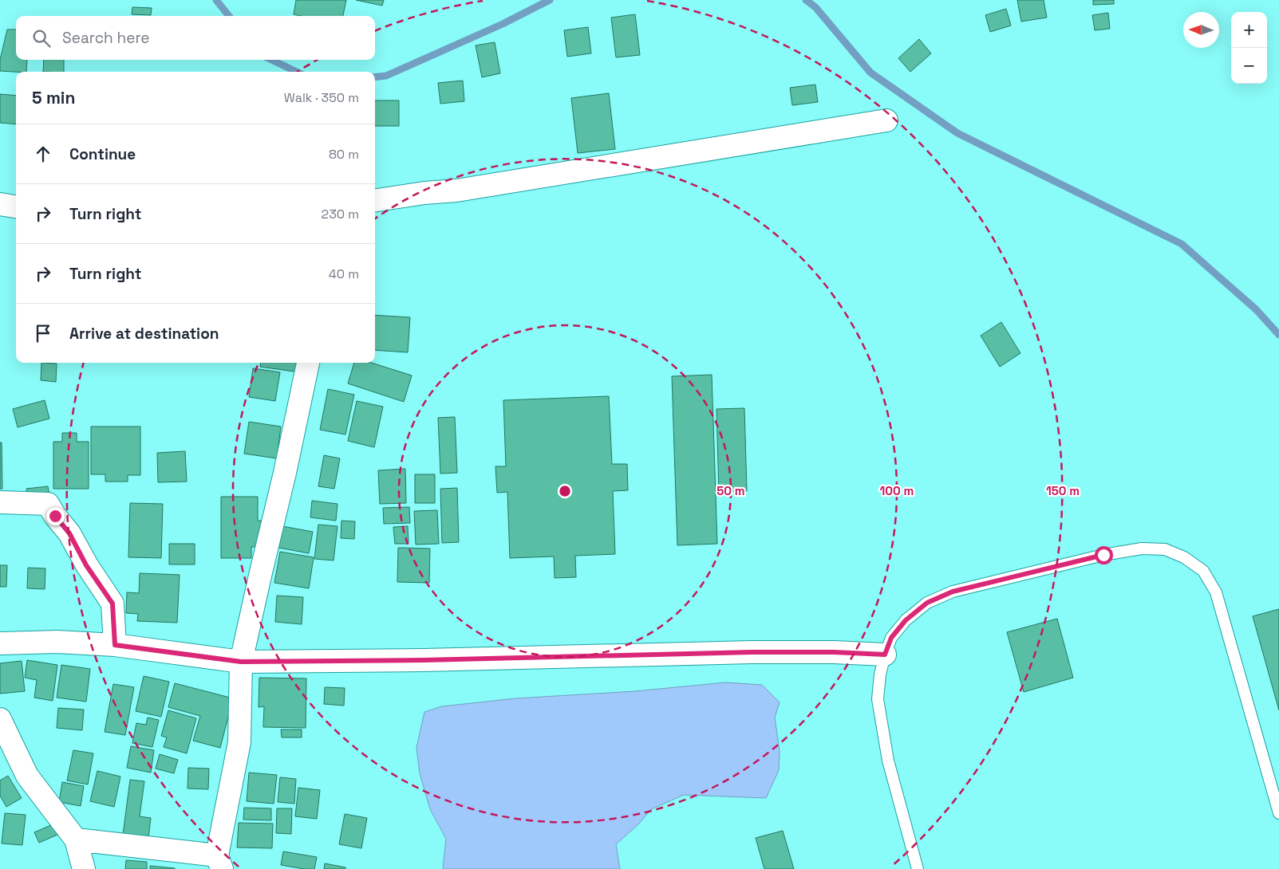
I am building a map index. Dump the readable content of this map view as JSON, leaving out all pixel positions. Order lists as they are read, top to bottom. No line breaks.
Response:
{"north":"left","page":{"map_buttons":["+","−"],"search":"Search here","heading":["5 min","Walk · 350 m"],"list":[["Continue","80 m"],["Turn right","230 m"],["Turn right","40 m"],"Arrive at destination"]},"rings":["50 m","100 m","150 m"]}
